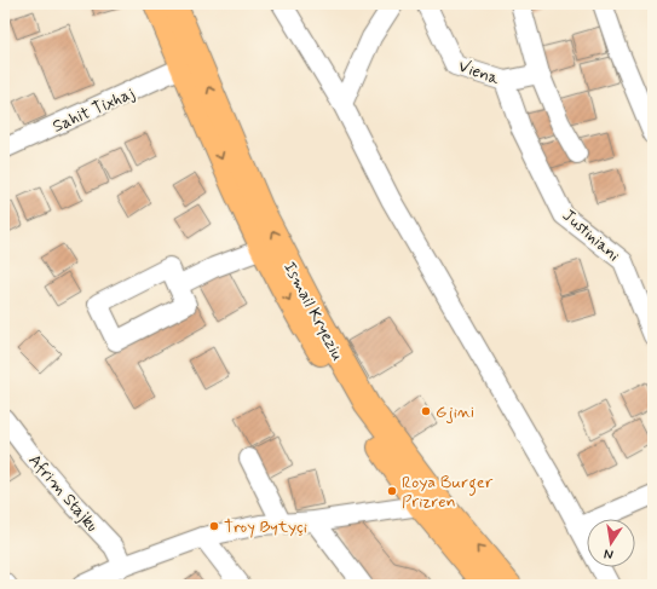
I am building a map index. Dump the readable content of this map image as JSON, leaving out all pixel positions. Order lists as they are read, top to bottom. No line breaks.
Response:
{"streets":{"main road":["Ismail Kryeziu"],"street":["Viena","Sahit Tixhaj","Justiniani","Afrim Stajku"]},"crossings":[["Viena","Justiniani"],["Sahit Tixhaj","Ismail Kryeziu"]],"places":["Gjini","Roya Burger Prizren","Troy Bytyçi"],"north":"bottom"}
